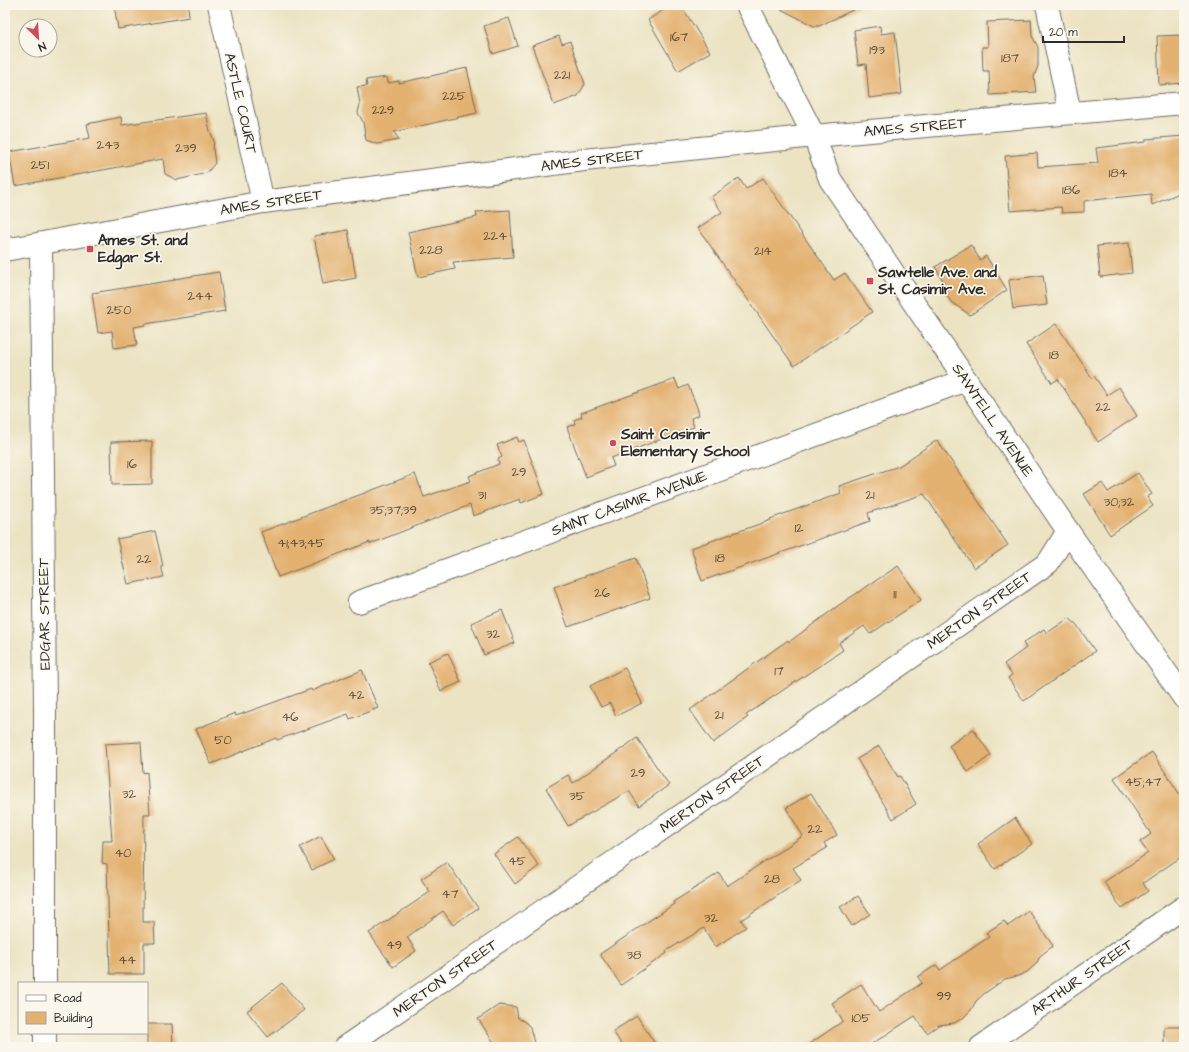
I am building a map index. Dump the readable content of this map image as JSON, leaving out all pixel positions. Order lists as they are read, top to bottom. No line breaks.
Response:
{"streets":{"street":["ASTLE COURT","AMES STREET","SAWTELL AVENUE","SAINT CASIMIR AVENUE","MERTON STREET","EDGAR STREET","ARTHUR STREET"]},"crossings":[["ASTLE COURT","AMES STREET"],["AMES STREET","SAWTELL AVENUE"],["AMES STREET","EDGAR STREET"],["SAWTELL AVENUE","SAINT CASIMIR AVENUE"],["SAWTELL AVENUE","MERTON STREET"]],"places":{"transit":["Ames St. and Edgar St.","Sawtelle Ave. and St. Casimir Ave."],"other":["Saint Casimir Elementary School"]},"house_numbers":["167","193","187","221","225","229","243","239","251","184","186","224","228","214","244","250","18","22","16","29","31","21","30;32","35;37;39","12","41;43;45","18","22","26","11","32","17","42","21","46","50","29","45;47","32","35","22","40","45","28","47","32","49","38","44","99","105"],"legend":["Road","Building"],"scale_bar":"20 m","north":"bottom right"}
